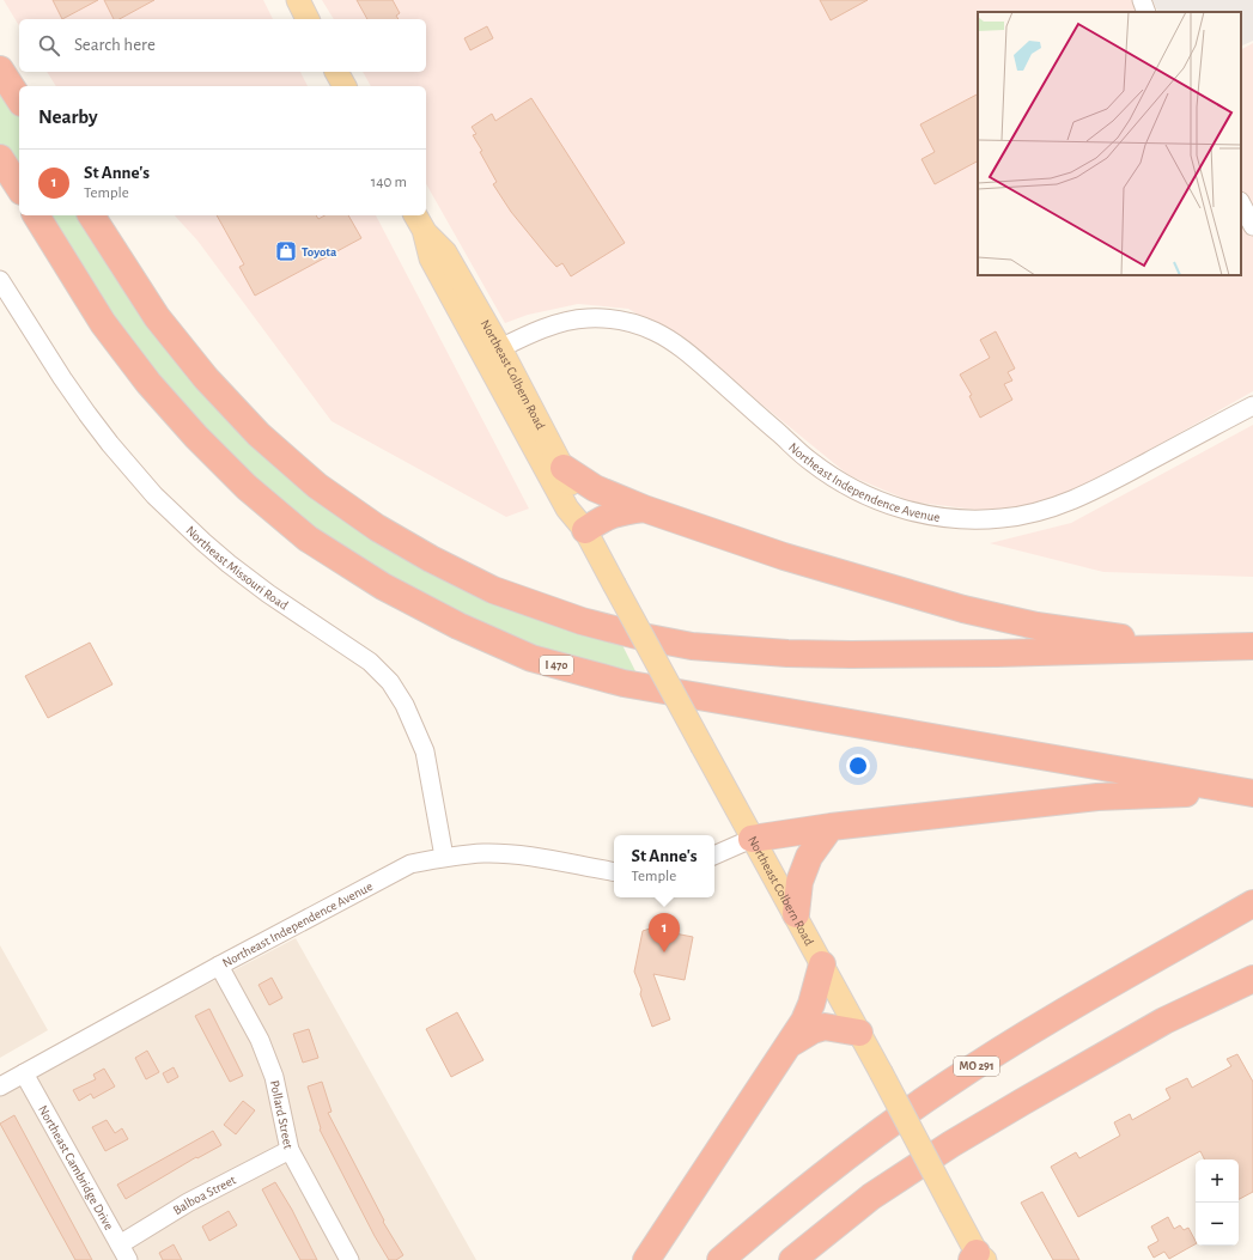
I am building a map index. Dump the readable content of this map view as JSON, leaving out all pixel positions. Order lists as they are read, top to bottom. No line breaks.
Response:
{"streets":{"highway":["I 470","MO 291"],"main road":["Northeast Colbern Road"],"street":["Northeast Independence Avenue","Northeast Missouri Road","Pollard Street","Northeast Cambridge Drive","Balboa Street"]},"crossings":[["Northeast Colbern Road","Northeast Independence Avenue"],["Northeast Independence Avenue","Northeast Missouri Road"],["Northeast Independence Avenue","Pollard Street"],["Northeast Independence Avenue","Northeast Cambridge Drive"],["Pollard Street","Balboa Street"],["Northeast Cambridge Drive","Balboa Street"]],"places":{"shop":["Toyota"]},"page":{"search":"Search here","heading":"Nearby","list":[{"mark":"1","name":"St Anne's","note":"Temple","value":"140 m"}],"popup":["St Anne's","Temple"],"pins":"1","map_buttons":["+","−"]}}
